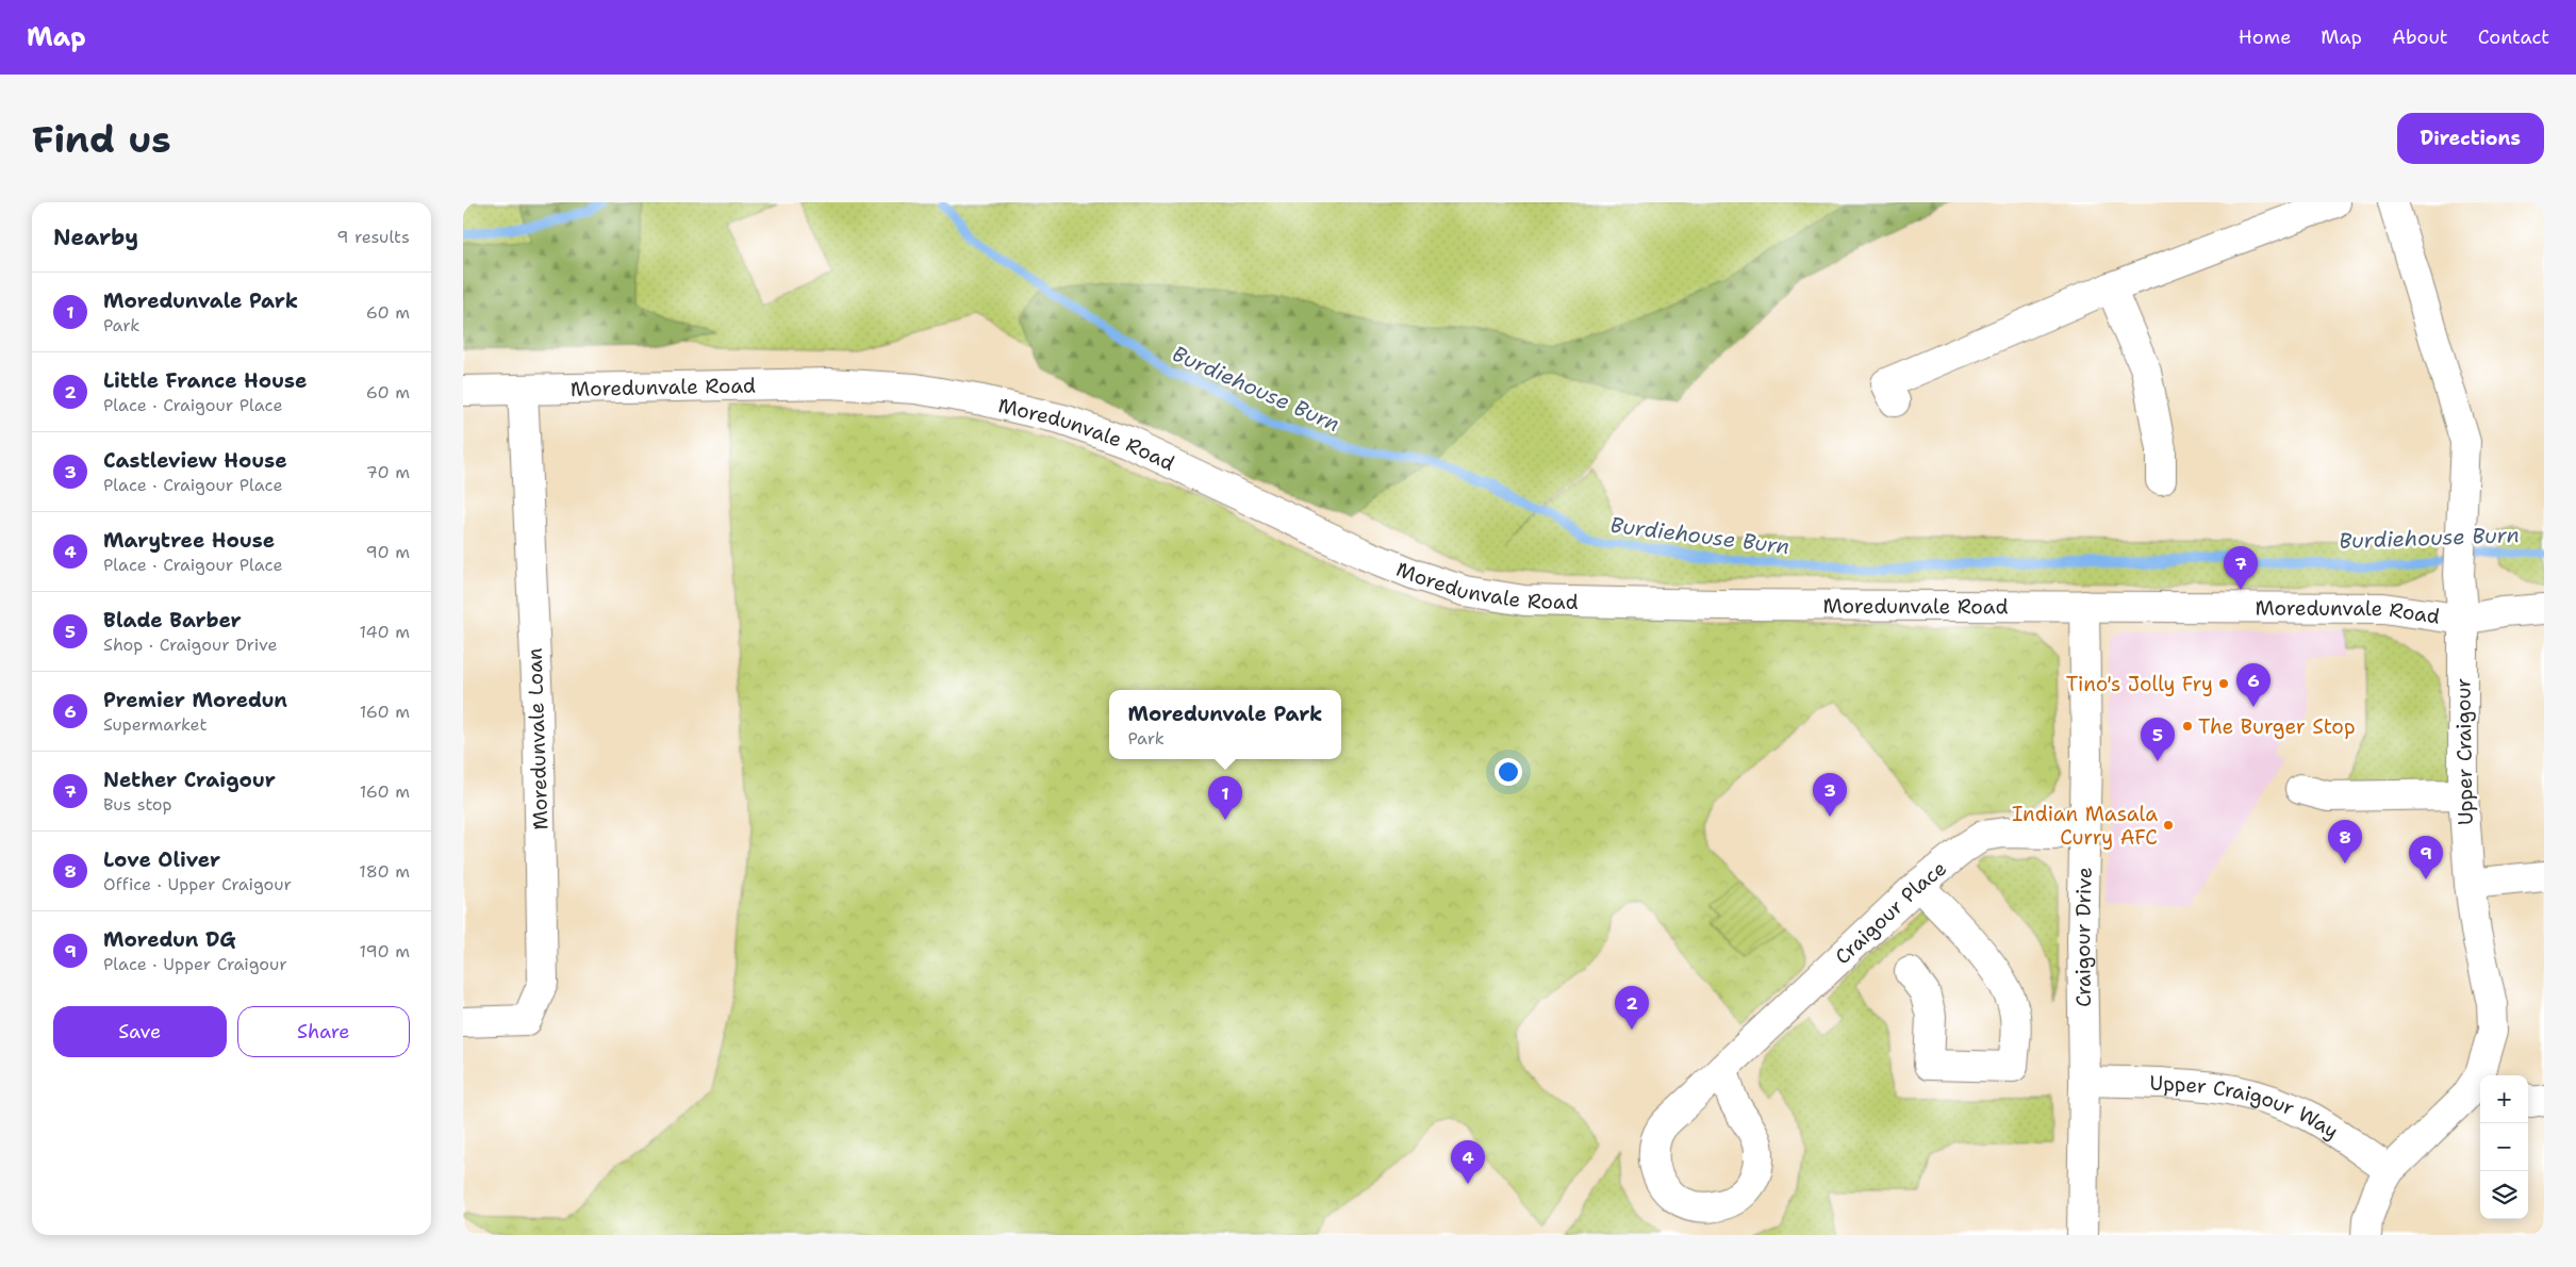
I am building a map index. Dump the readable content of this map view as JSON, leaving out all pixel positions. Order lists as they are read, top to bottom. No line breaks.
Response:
{"streets":{"street":["Moredunvale Road","Moredunvale Loan","Upper Craigour","Craigour Place","Craigour Drive","Upper Craigour Way"]},"crossings":[["Moredunvale Road","Moredunvale Loan"],["Moredunvale Road","Upper Craigour"],["Moredunvale Road","Craigour Drive"],["Upper Craigour","Upper Craigour Way"],["Craigour Place","Craigour Drive"],["Craigour Drive","Upper Craigour Way"]],"water":["Burdiehouse Burn"],"places":["Tino's Jolly Fry","The Burger Stop","Indian Masala Curry AFC"],"page":{"header":"Map","nav":["Home","Map","About","Contact"],"buttons":["Directions",["Save","Share"]],"title":"Find us","heading":["Nearby","9 results"],"list":[{"mark":"1","name":"Moredunvale Park","note":"Park","value":"60 m"},{"mark":"2","name":"Little France House","note":"Place · Craigour Place","value":"60 m"},{"mark":"3","name":"Castleview House","note":"Place · Craigour Place","value":"70 m"},{"mark":"4","name":"Marytree House","note":"Place · Craigour Place","value":"90 m"},{"mark":"5","name":"Blade Barber","note":"Shop · Craigour Drive","value":"140 m"},{"mark":"6","name":"Premier Moredun","note":"Supermarket","value":"160 m"},{"mark":"7","name":"Nether Craigour","note":"Bus stop","value":"160 m"},{"mark":"8","name":"Love Oliver","note":"Office · Upper Craigour","value":"180 m"},{"mark":"9","name":"Moredun DG","note":"Place · Upper Craigour","value":"190 m"}],"pins":["7","6","5","3","1","8","9","2","4"],"popup":["Moredunvale Park","Park"],"map_buttons":["+","−"]}}
